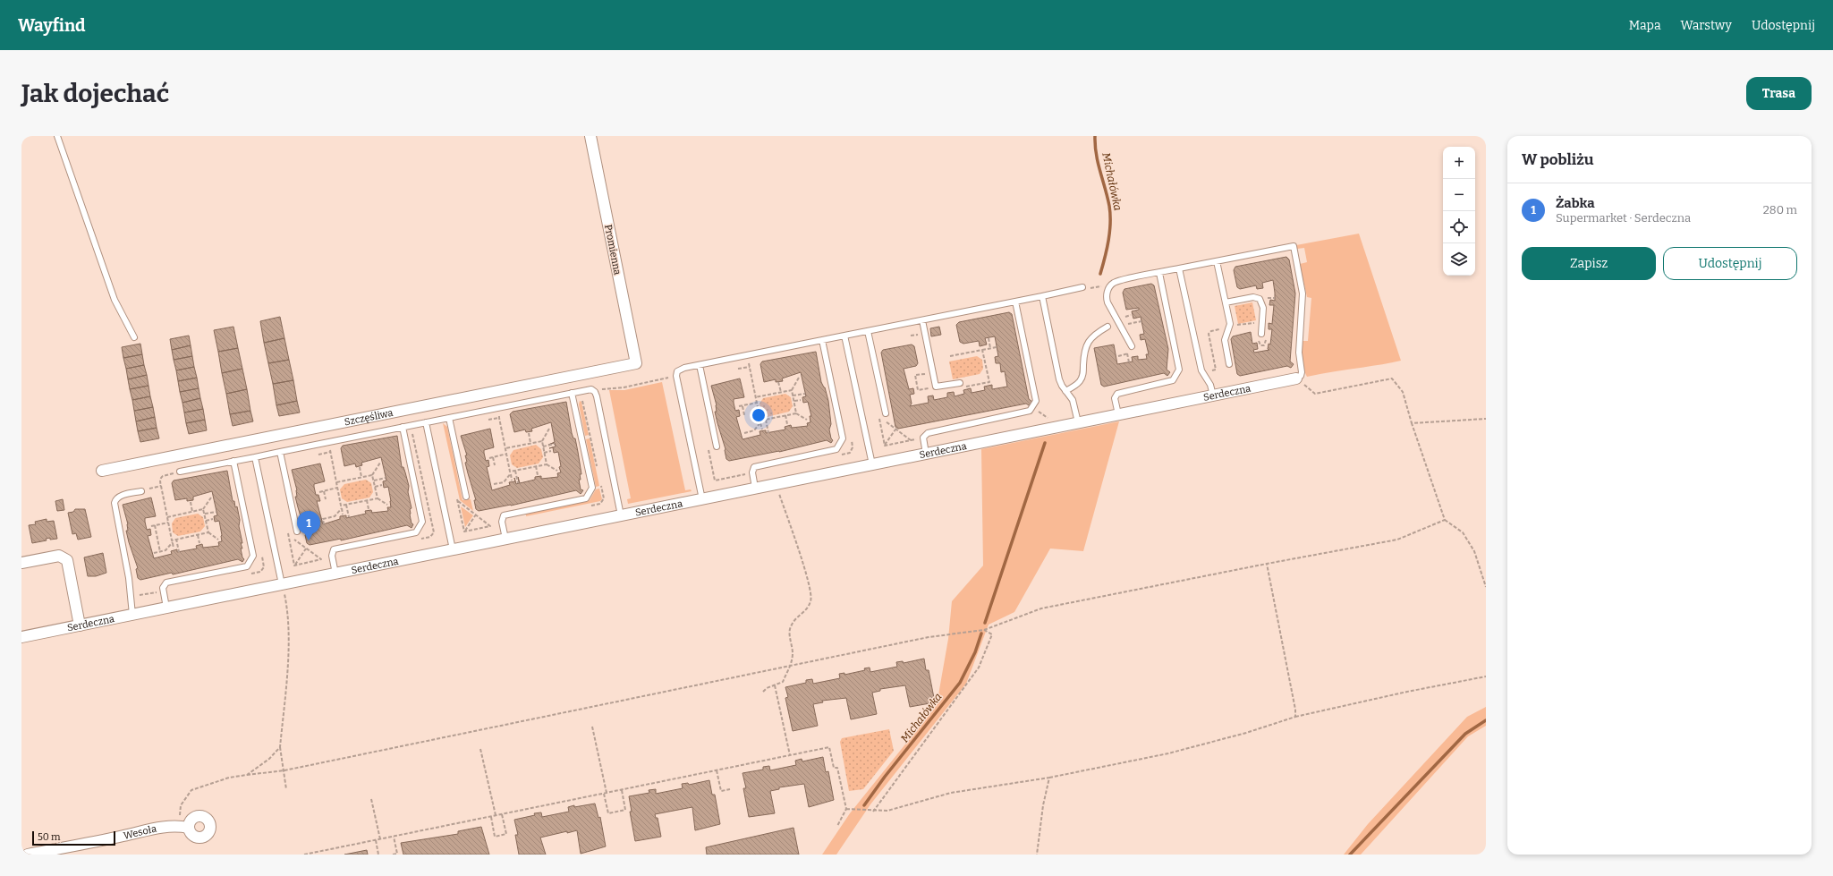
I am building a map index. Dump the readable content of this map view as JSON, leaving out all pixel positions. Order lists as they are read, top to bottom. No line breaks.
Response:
{"streets":{"street":["Promienna","Serdeczna","Szczęśliwa","Wesoła"]},"crossings":[["Promienna","Szczęśliwa"]],"water":["Michałówka"],"scale_bar":"50 m","page":{"header":"Wayfind","nav":["Mapa","Warstwy","Udostępnij"],"buttons":["Trasa",["Zapisz","Udostępnij"]],"title":"Jak dojechać","heading":"W pobliżu","map_buttons":["+","−"],"list":[{"mark":"1","name":"Żabka","note":"Supermarket · Serdeczna","value":"280 m"}],"pins":"1","scale":"50 m"}}
